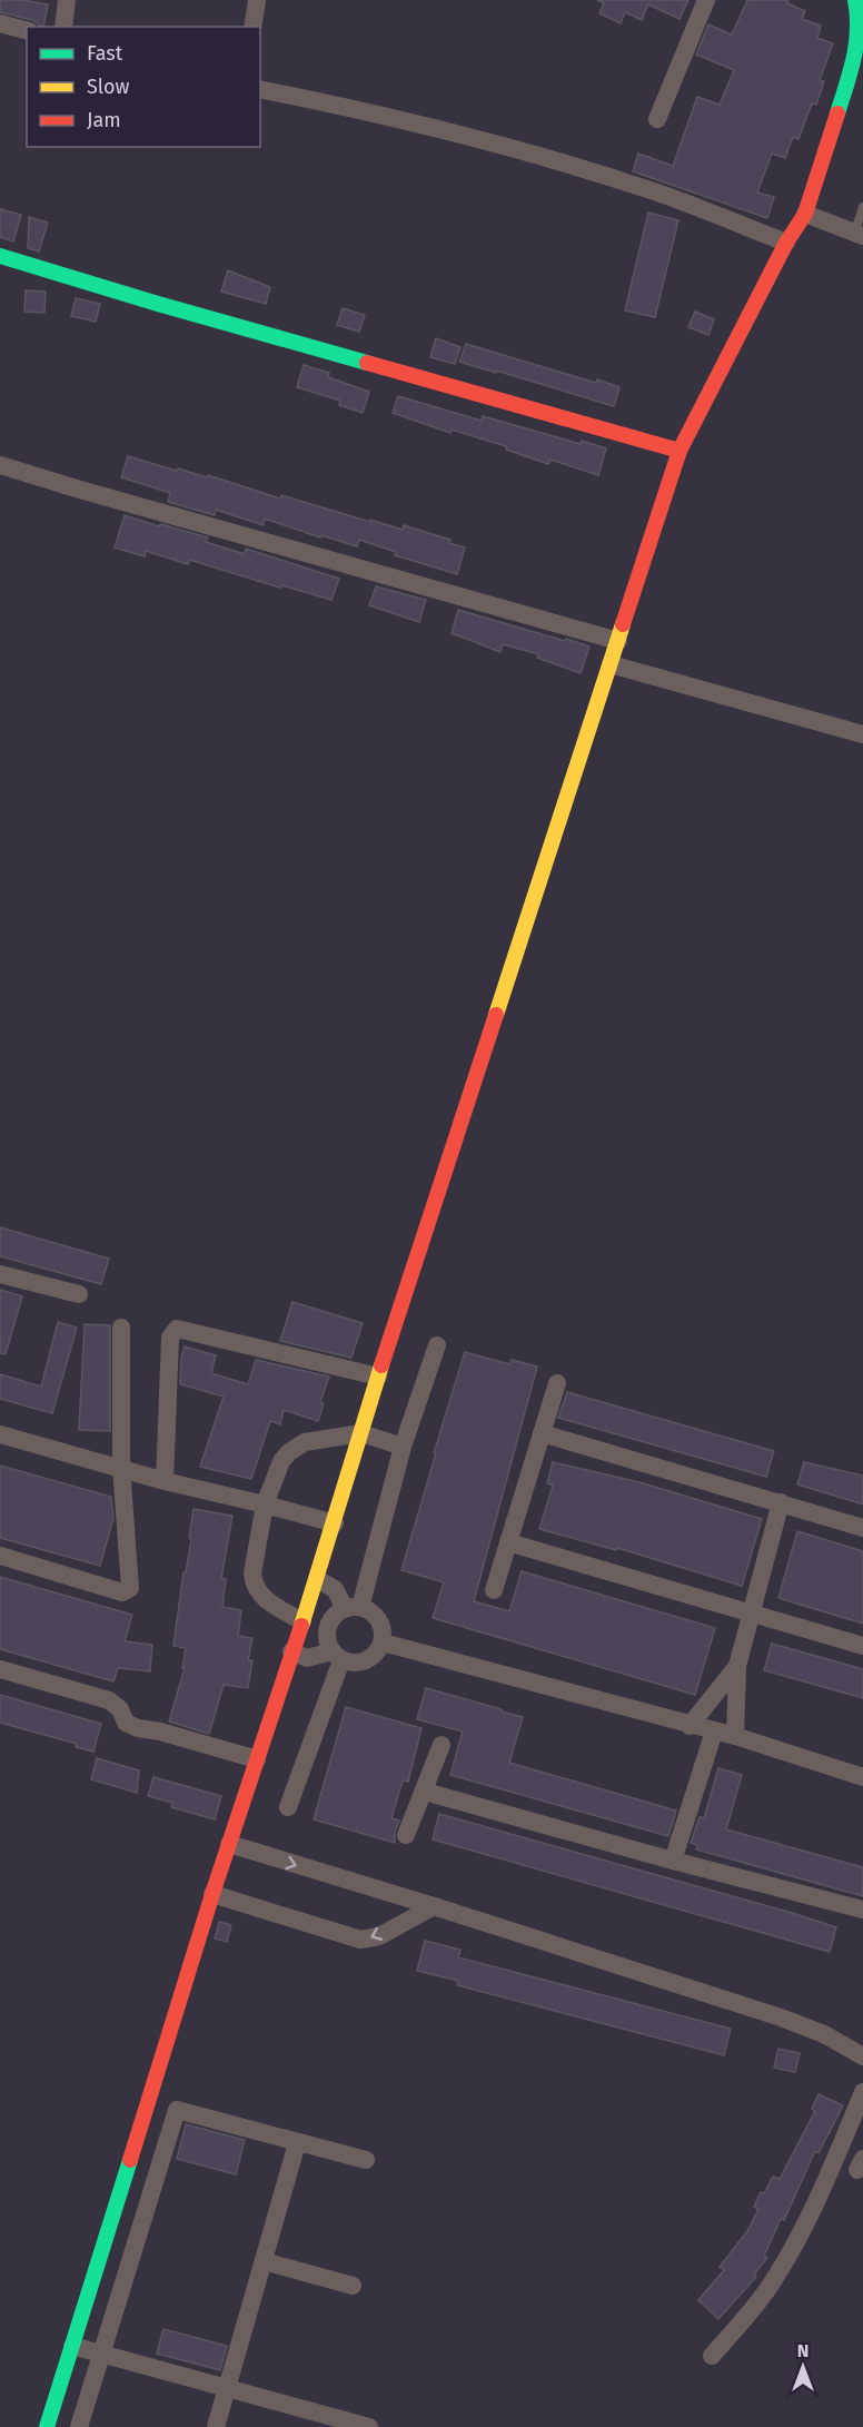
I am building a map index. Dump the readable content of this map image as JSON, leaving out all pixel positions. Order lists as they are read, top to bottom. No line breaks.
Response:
{"legend":["Fast","Slow","Jam"],"north":"top"}
